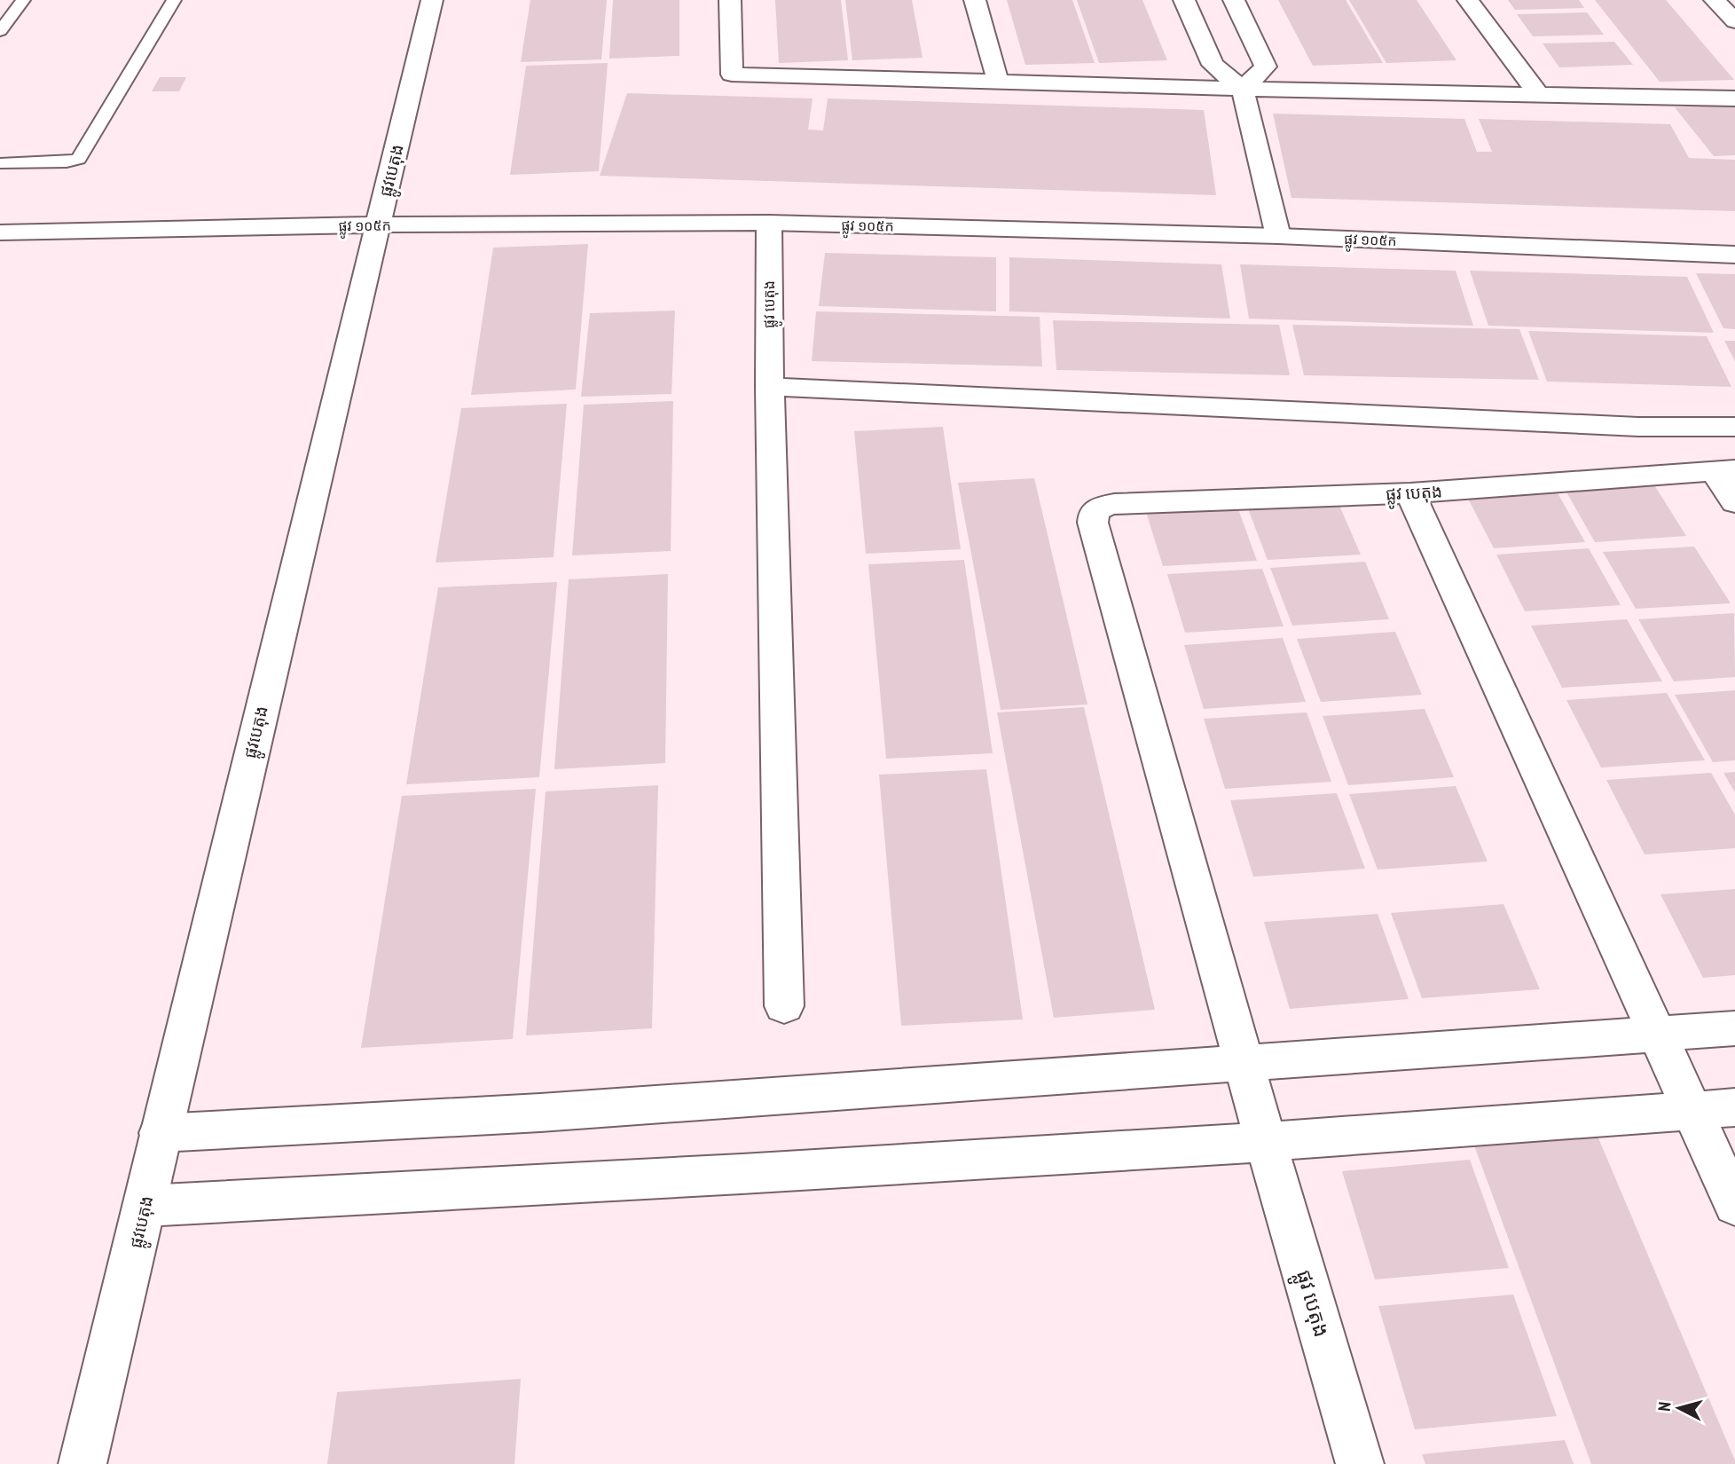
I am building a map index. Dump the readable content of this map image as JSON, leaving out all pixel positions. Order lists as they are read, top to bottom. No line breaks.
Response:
{"streets":{"street":["ផ្លូវបេតុង","ផ្លូវ ១០៥ក","ផ្លូវ បេតុង"]},"crossings":[["ផ្លូវបេតុង","ផ្លូវ ១០៥ក"],["ផ្លូវ ១០៥ក","ផ្លូវ បេតុង"]],"north":"left"}
